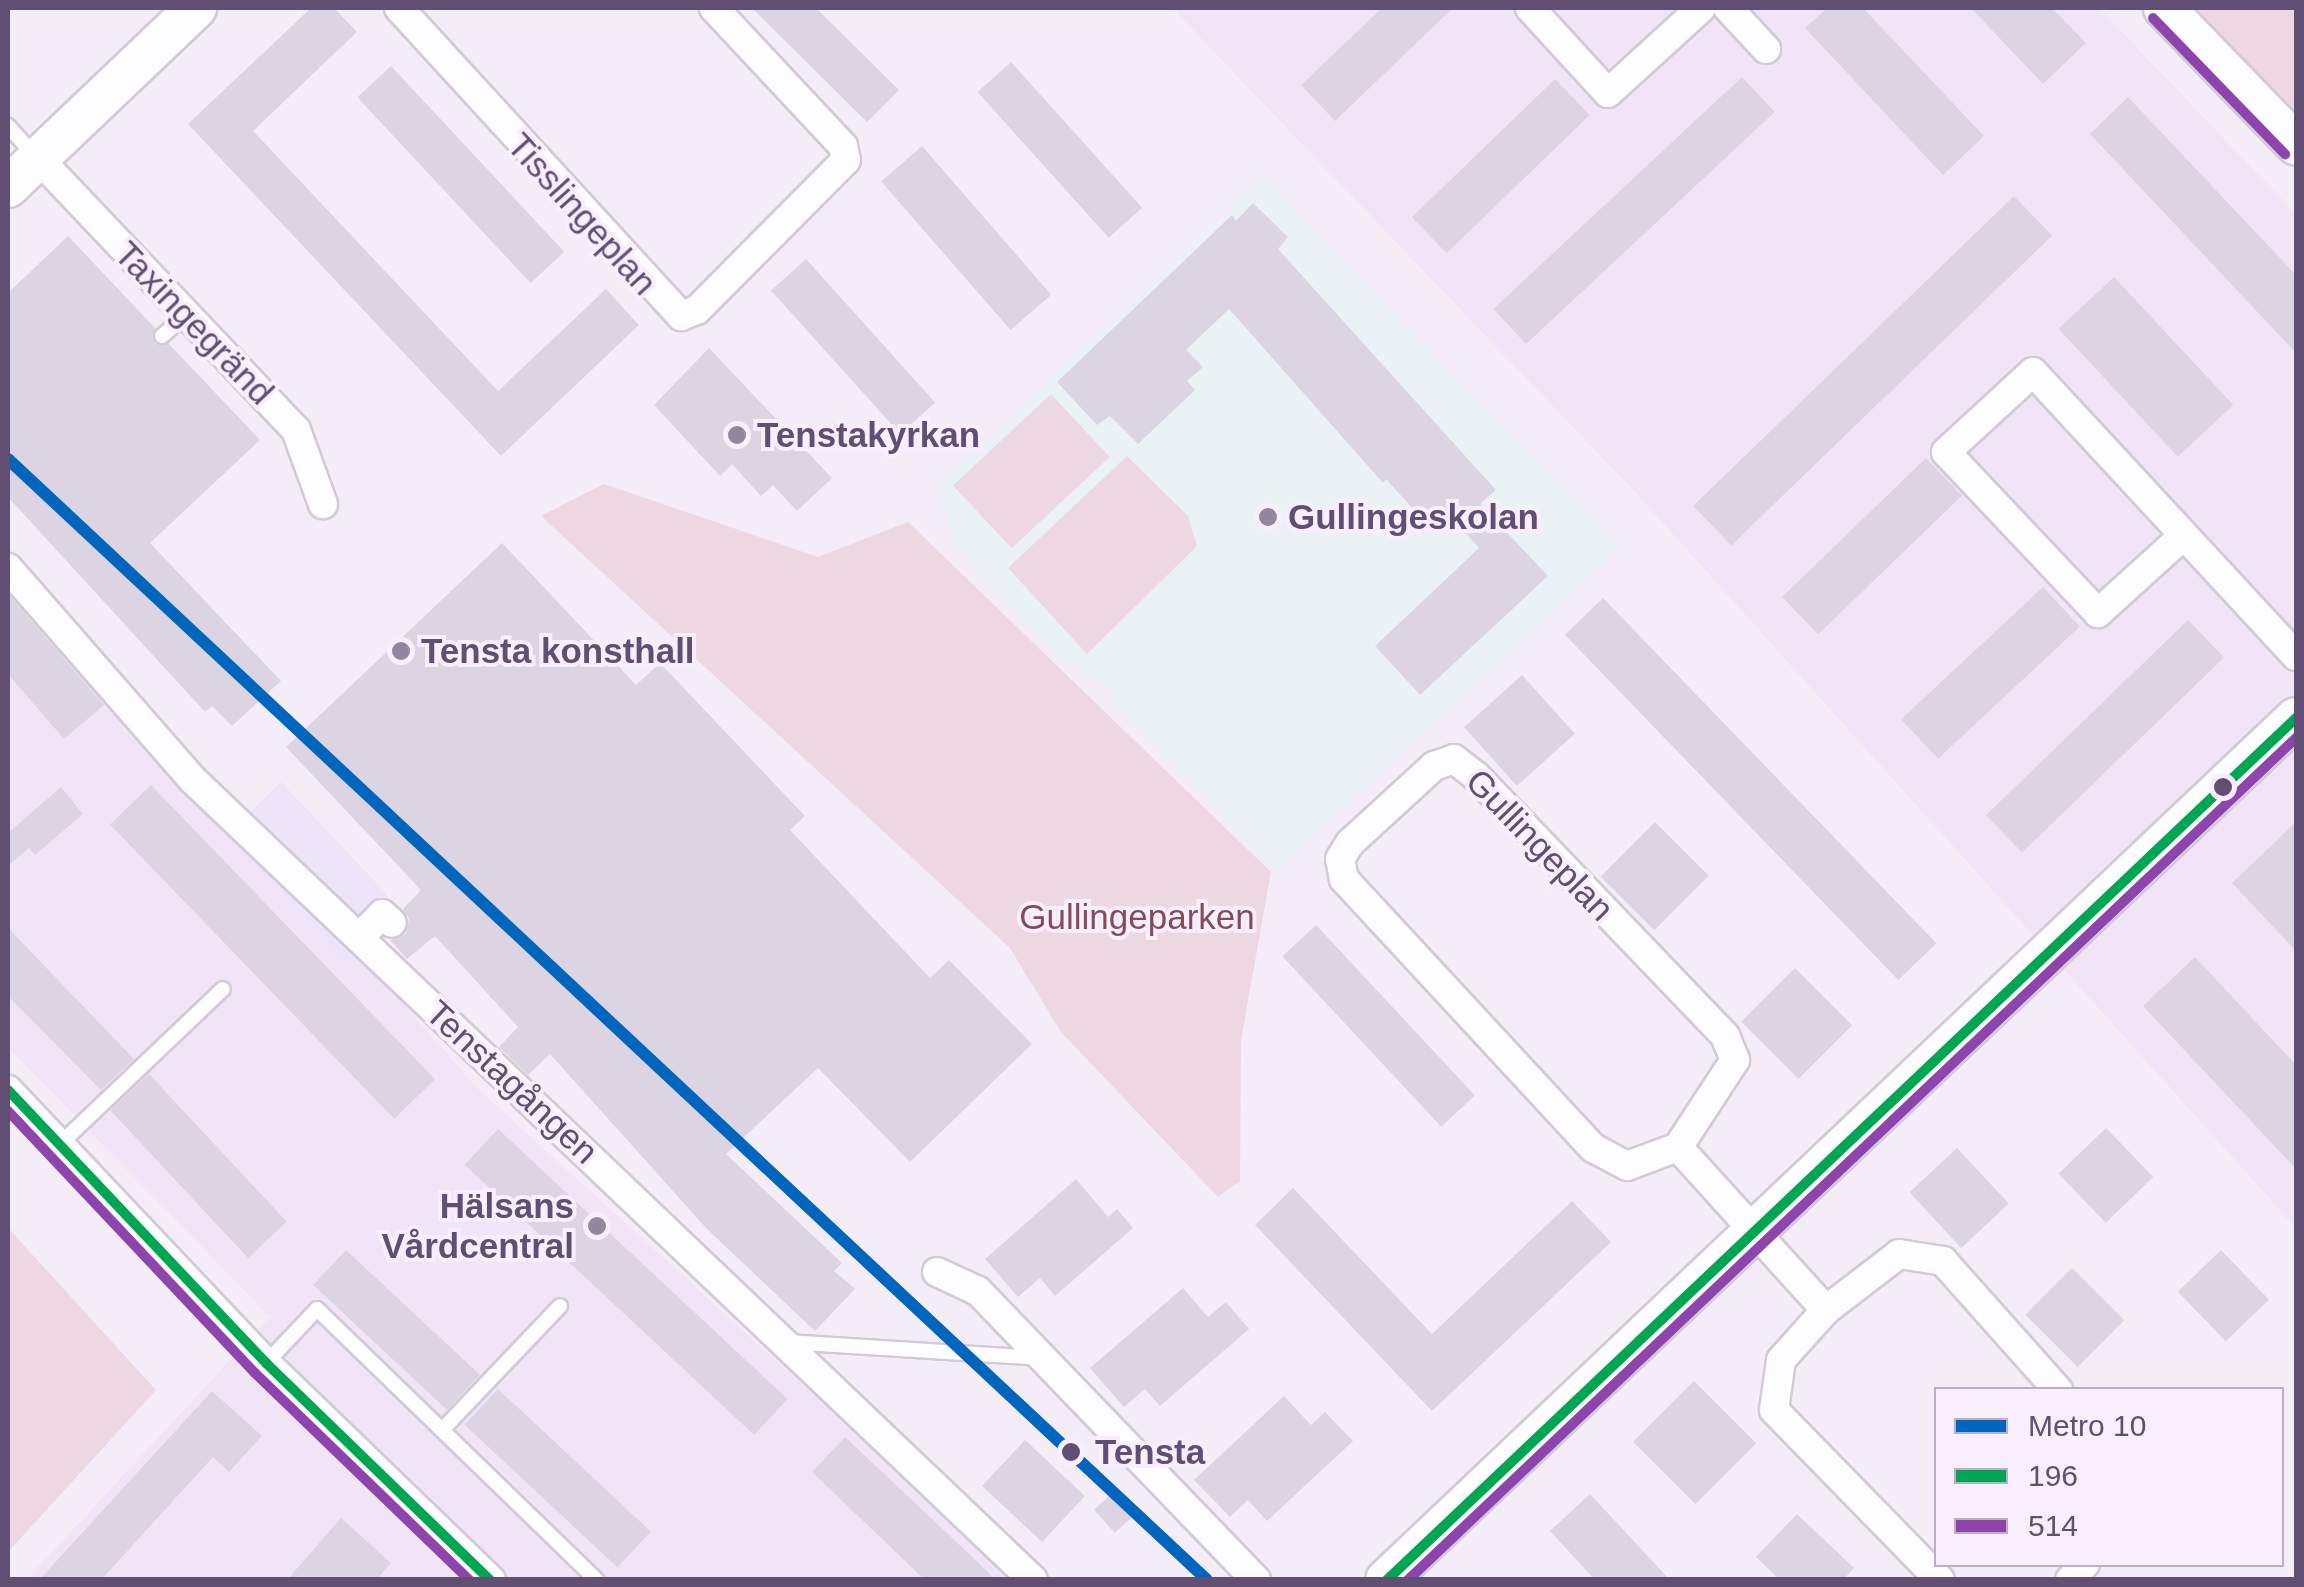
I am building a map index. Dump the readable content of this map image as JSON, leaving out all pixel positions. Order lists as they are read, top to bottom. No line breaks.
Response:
{"streets":{"street":["Tisslingeplan","Taxingegränd","Gullingeplan","Tenstagången"]},"parks":["Gullingeparken"],"places":["Tenstakyrkan","Gullingeskolan","Tensta konsthall","Hälsans Vårdcentral","Tensta"],"lines":["transit line 514","metro line 10","transit line 196"],"legend":["Metro 10","196","514"]}
